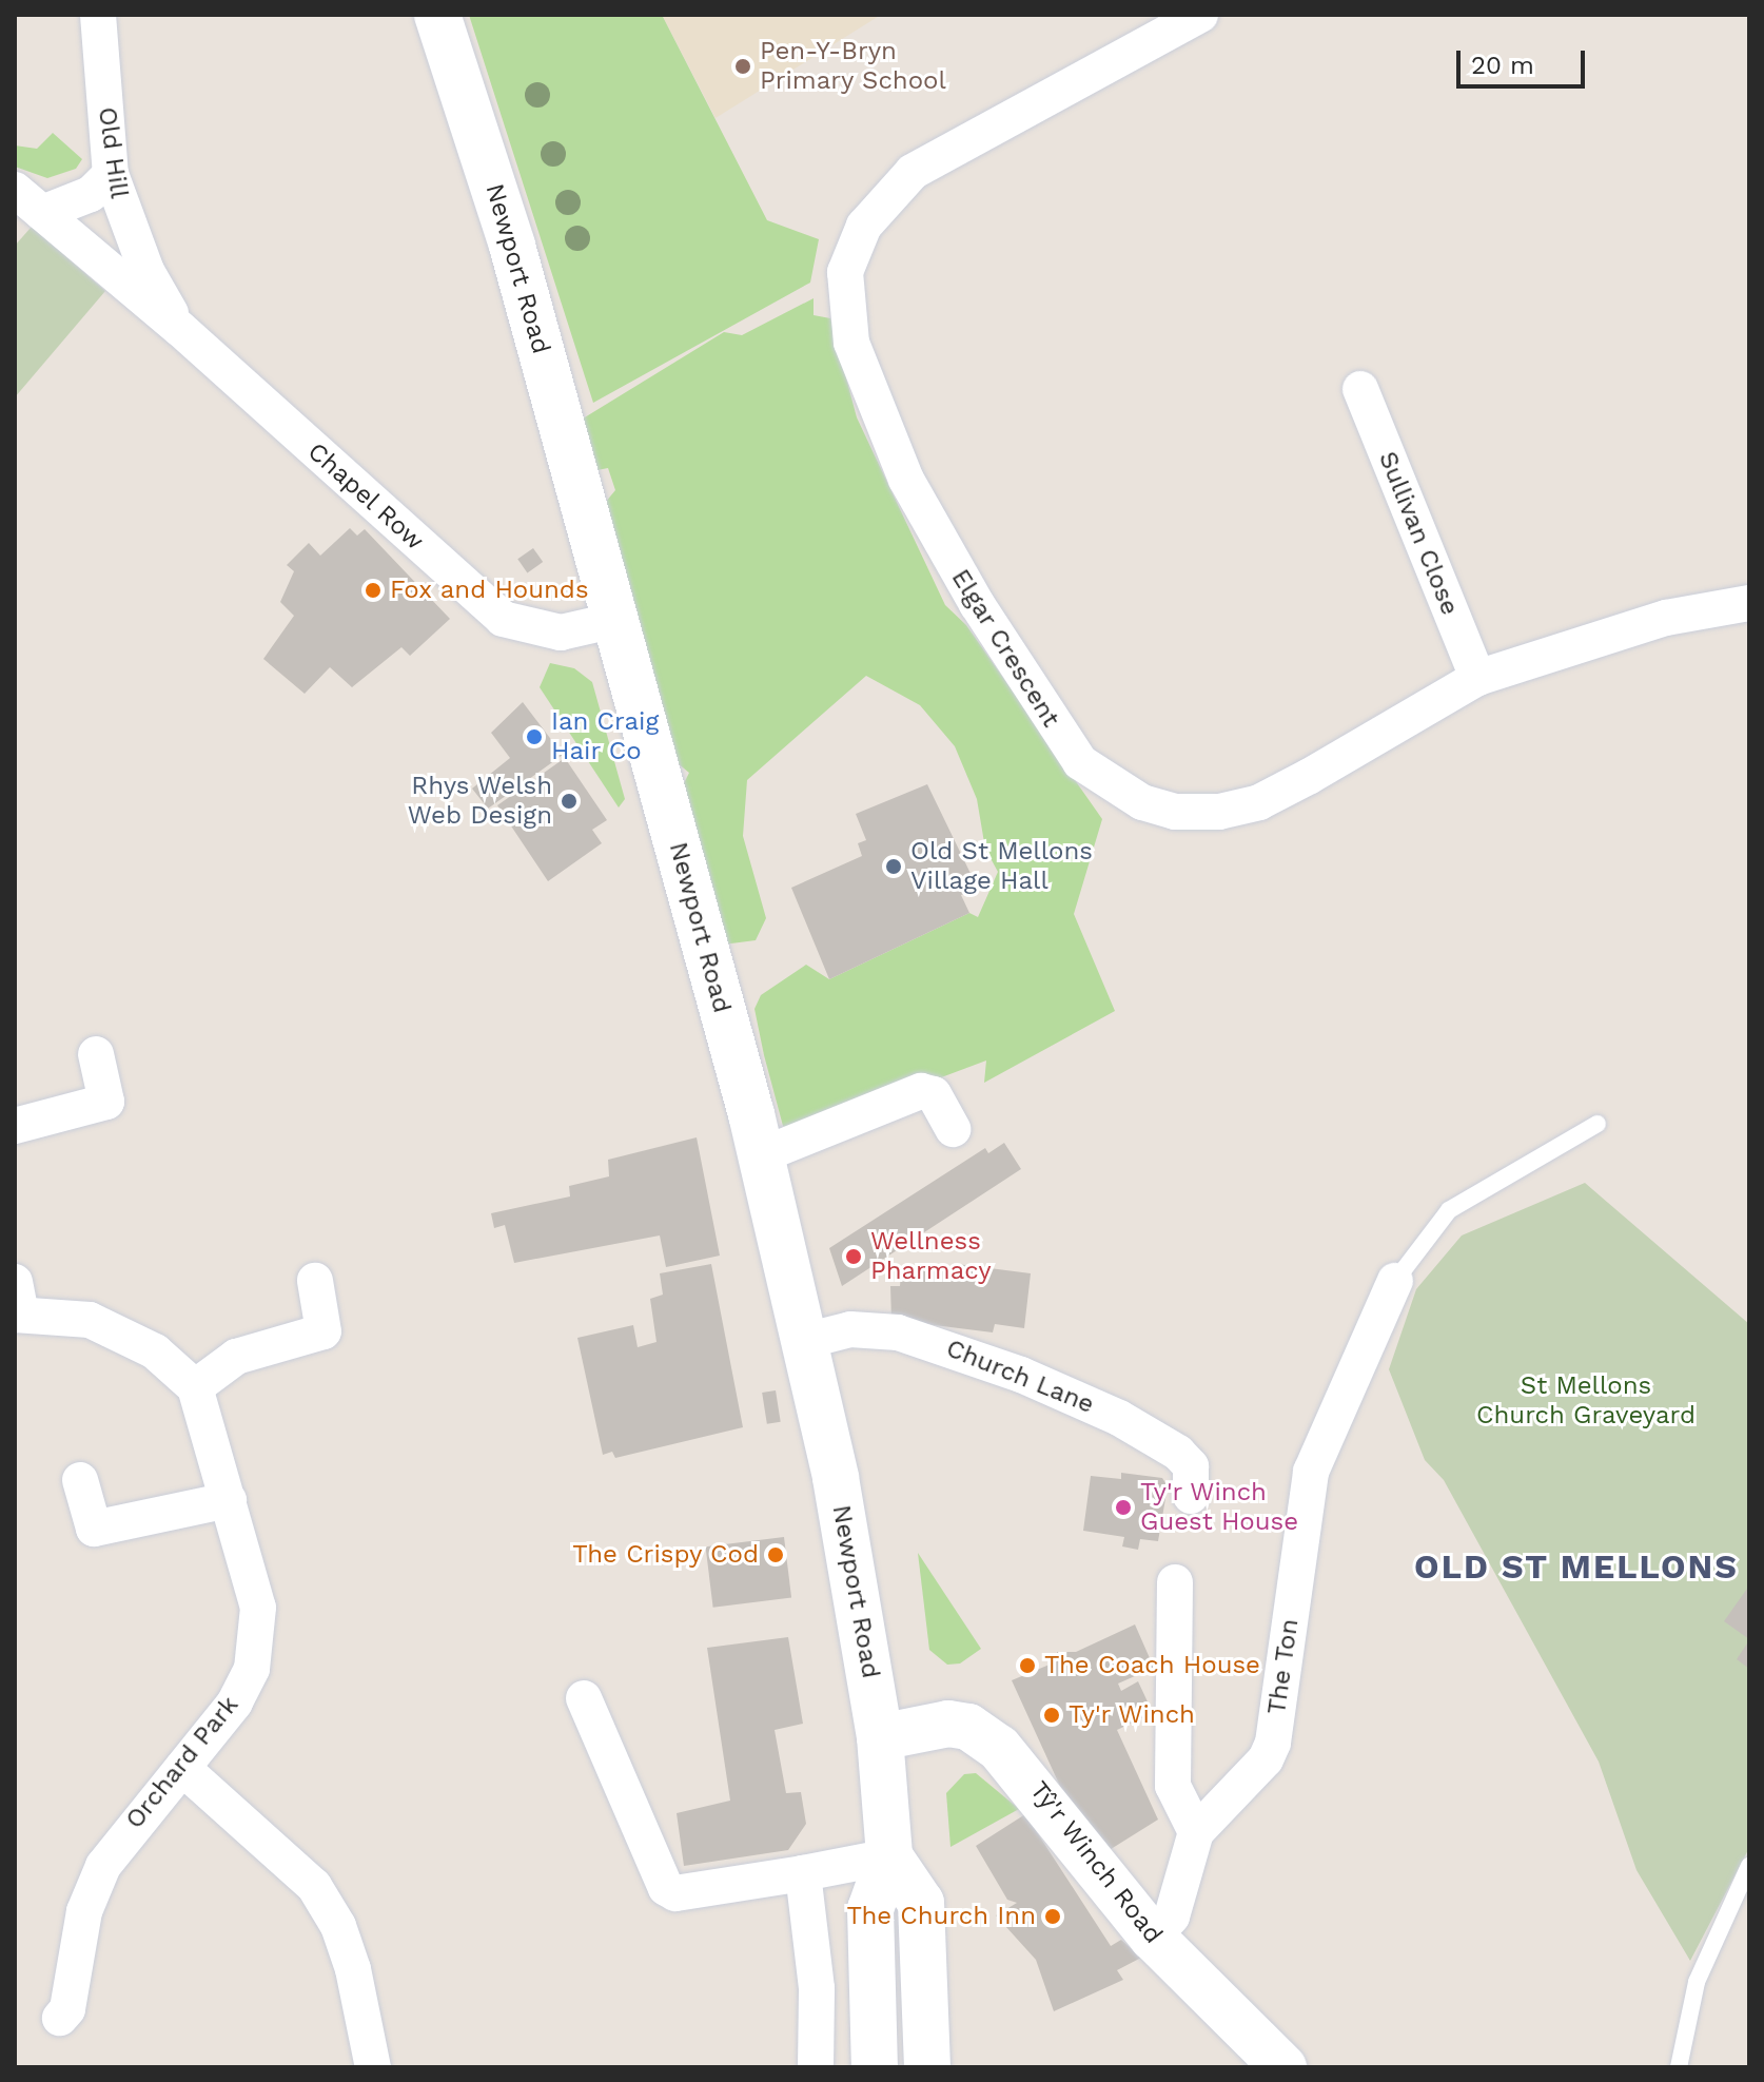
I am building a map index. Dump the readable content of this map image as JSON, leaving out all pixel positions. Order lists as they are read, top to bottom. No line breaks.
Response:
{"streets":{"main road":["Newport Road","Tŷ'r Winch Road"],"street":["Old Hill","Chapel Row","Sullivan Close","Elgar Crescent","Church Lane","The Ton","Orchard Park"]},"crossings":[["Old Hill","Chapel Row"],["Newport Road","Chapel Row"],["Newport Road","Church Lane"],["Newport Road","Tŷ'r Winch Road"],["Sullivan Close","Elgar Crescent"],["The Ton","Tŷ'r Winch Road"]],"districts":["OLD ST MELLONS"],"parks":["St Mellons Church Graveyard"],"places":["Pen-Y-Bryn Primary School","Fox and Hounds","Ian Craig Hair Co","Rhys Welsh Web Design","Old St Mellons Village Hall","Wellness Pharmacy","Ty'r Winch Guest House","The Crispy Cod","The Coach House","Ty'r Winch","The Church Inn"],"scale_bar":"20 m"}
